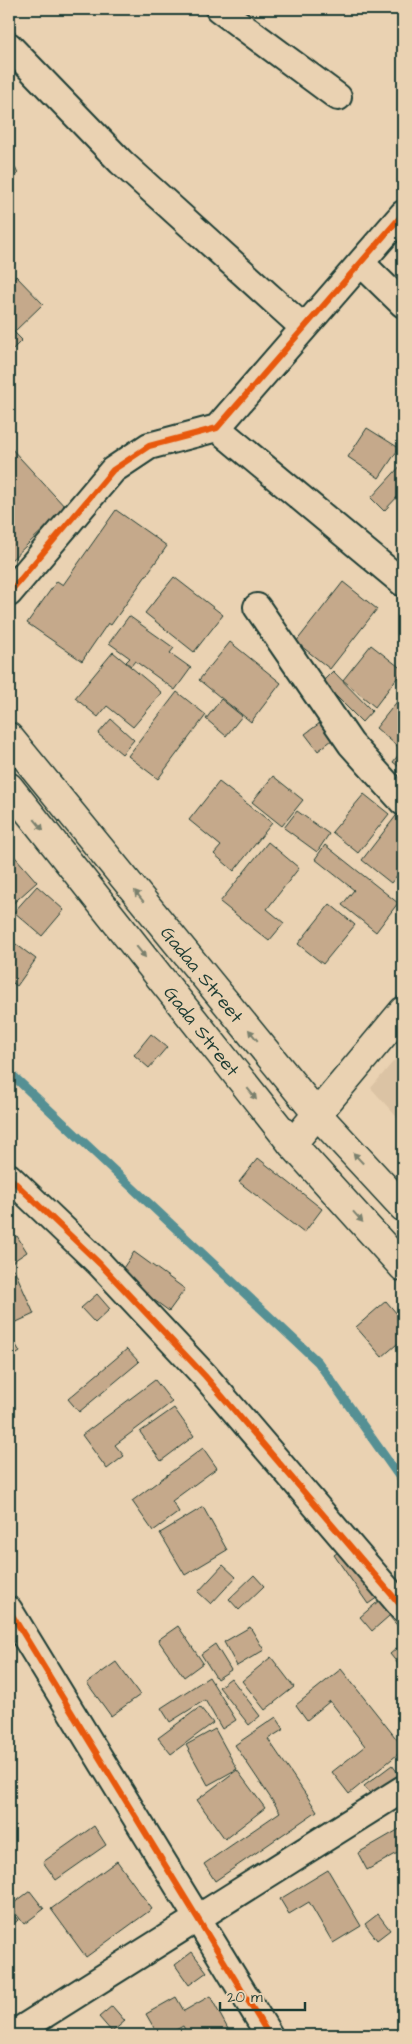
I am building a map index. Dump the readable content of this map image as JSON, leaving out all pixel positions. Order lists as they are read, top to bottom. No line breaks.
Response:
{"streets":{"main road":["Gadaa Street","Gada Street"]},"one_way":["Gadaa Street","Gada Street"],"scale_bar":"20 m"}
